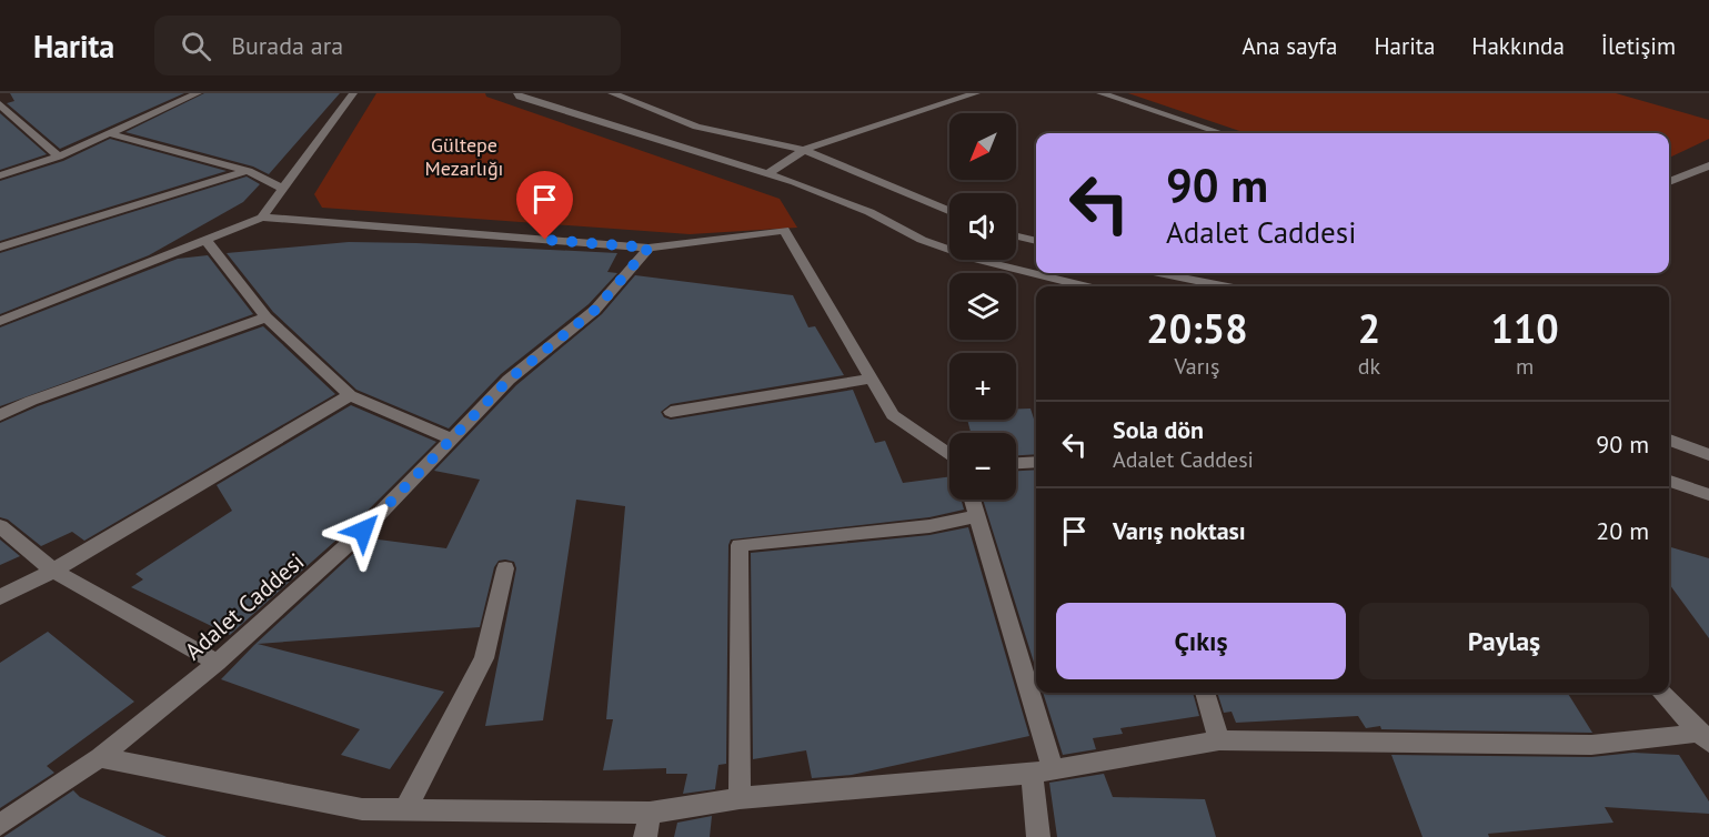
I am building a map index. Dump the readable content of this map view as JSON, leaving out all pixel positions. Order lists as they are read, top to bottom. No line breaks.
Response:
{"streets":{"street":["Adalet Caddesi"]},"parks":["Gültepe Mezarlığı"],"north":"bottom left","page":{"header":"Harita","search":"Burada ara","nav":["Ana sayfa","Harita","Hakkında","İletişim"],"map_buttons":["+","−"],"turn":["90 m","Adalet Caddesi"],"eta":["20:58","Varış","2","dk","110","m"],"list":[{"name":"Sola dön","note":"Adalet Caddesi","value":"90 m"},{"name":"Varış noktası","value":"20 m"}],"buttons":["Çıkış","Paylaş"]}}
